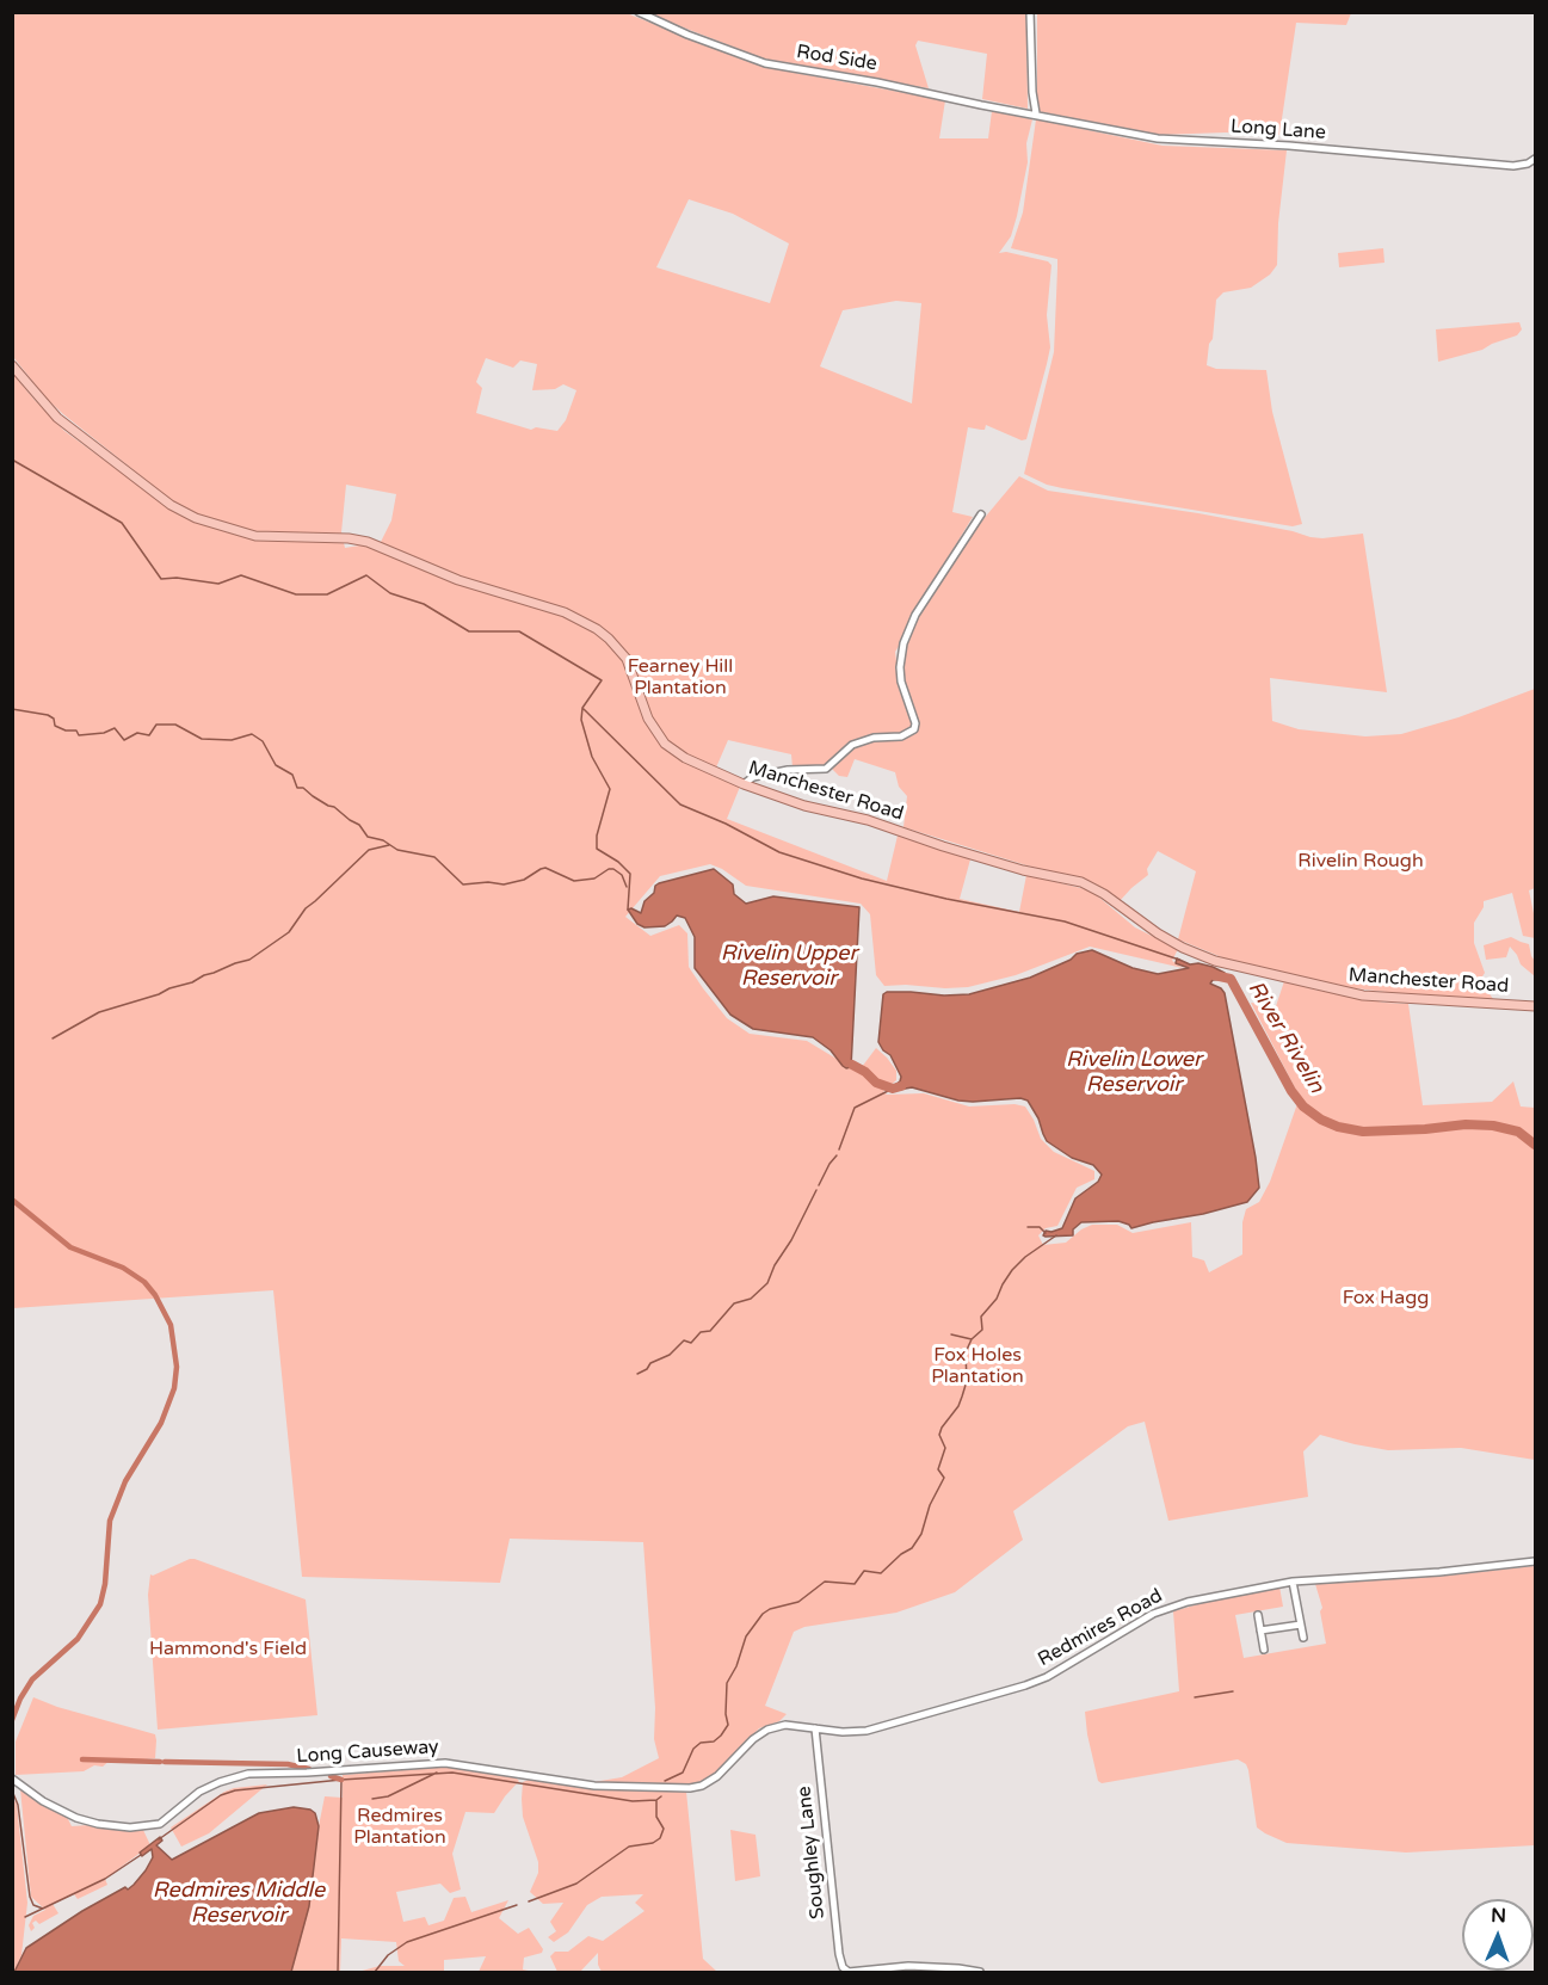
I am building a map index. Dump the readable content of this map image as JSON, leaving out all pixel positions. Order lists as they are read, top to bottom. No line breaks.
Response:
{"streets":{"main road":["Manchester Road"],"street":["Rod Side","Long Lane","Redmires Road","Long Causeway","Soughley Lane"]},"crossings":[["Rod Side","Long Lane"],["Redmires Road","Long Causeway"],["Redmires Road","Soughley Lane"],["Long Causeway","Soughley Lane"]],"water":["Rivelin Upper Reservoir","River Rivelin","Rivelin Lower Reservoir","Redmires Middle Reservoir"],"parks":["Fearney Hill Plantation","Rivelin Rough","Fox Hagg","Fox Holes Plantation","Hammond's Field","Redmires Plantation"],"north":"top"}
